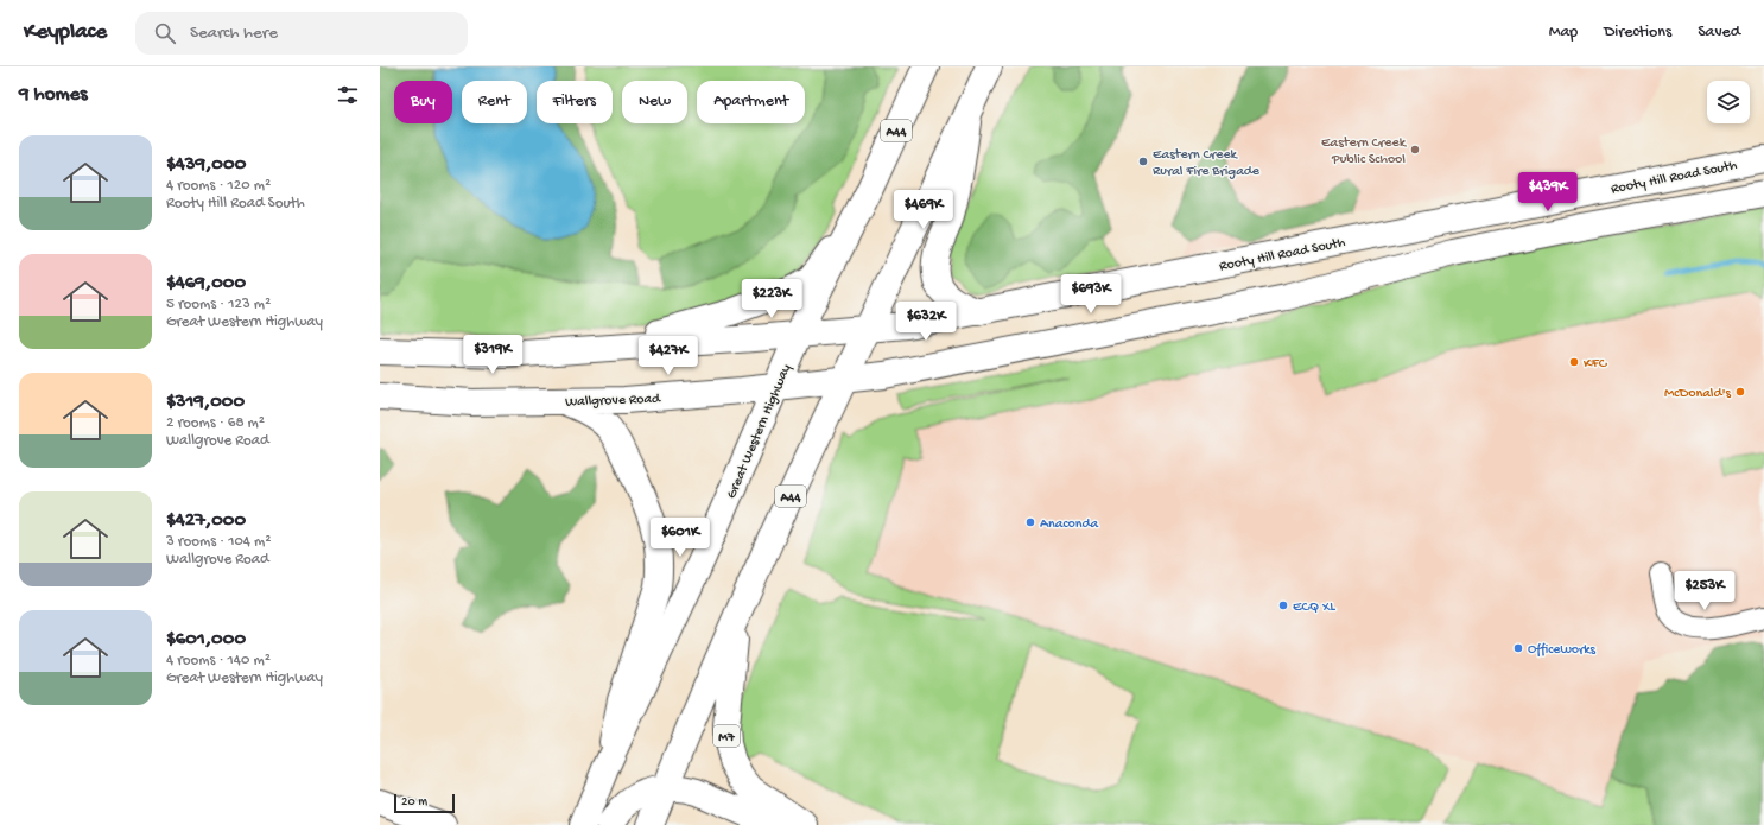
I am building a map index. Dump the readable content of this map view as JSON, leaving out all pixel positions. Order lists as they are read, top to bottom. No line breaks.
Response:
{"streets":{"main road":["A44","Rooty Hill Road South","Wallgrove Road","Great Western Highway","M7"]},"crossings":[["A44","Rooty Hill Road South"],["A44","Wallgrove Road"],["A44","M7"],["Rooty Hill Road South","Great Western Highway"],["Wallgrove Road","Great Western Highway"]],"places":["Eastern Creek Public School","Eastern Creek Rural Fire Brigade","KFC","McDonald's","Anaconda","ECQ XL","Officeworks"],"scale_bar":"20 m","page":{"header":"Keyplace","search":"Search here","nav":["Map","Directions","Saved"],"heading":"9 homes","chip":["Buy","Rent","Filters","New","Apartment"],"list":[{"name":"$439,000","note":"4 rooms · 120 m² · Rooty Hill Road South"},{"name":"$469,000","note":"5 rooms · 123 m² · Great Western Highway"},{"name":"$319,000","note":"2 rooms · 68 m² · Wallgrove Road"},{"name":"$427,000","note":"3 rooms · 104 m² · Wallgrove Road"},{"name":"$601,000","note":"4 rooms · 140 m² · Great Western Highway"}],"price":["$439K","$469K","$693K","$223K","$632K","$319K","$427K","$601K","$253K"],"scale":"20 m"}}
